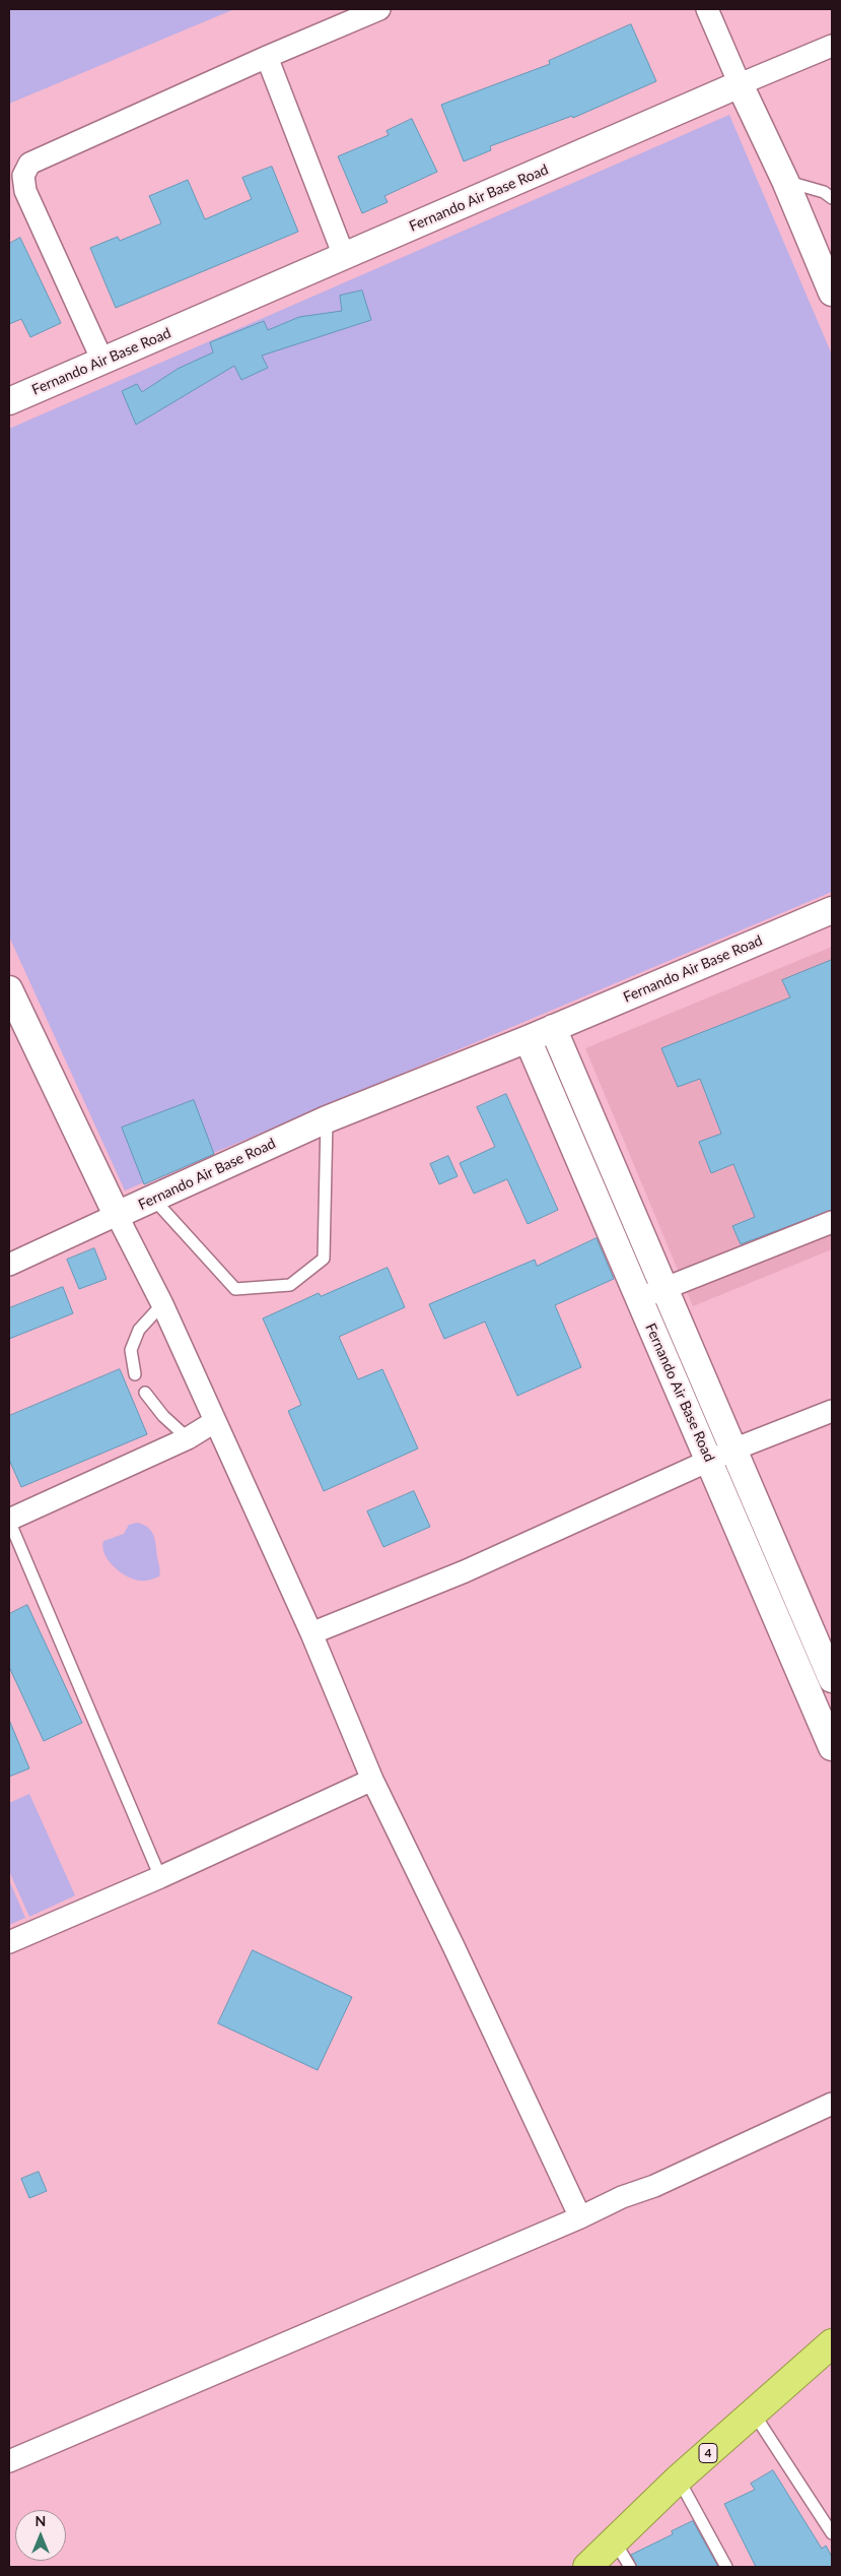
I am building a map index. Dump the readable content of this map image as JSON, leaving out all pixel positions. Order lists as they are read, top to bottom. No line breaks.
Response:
{"streets":{"highway":["4"],"street":["Fernando Air Base Road"]},"north":"top"}
